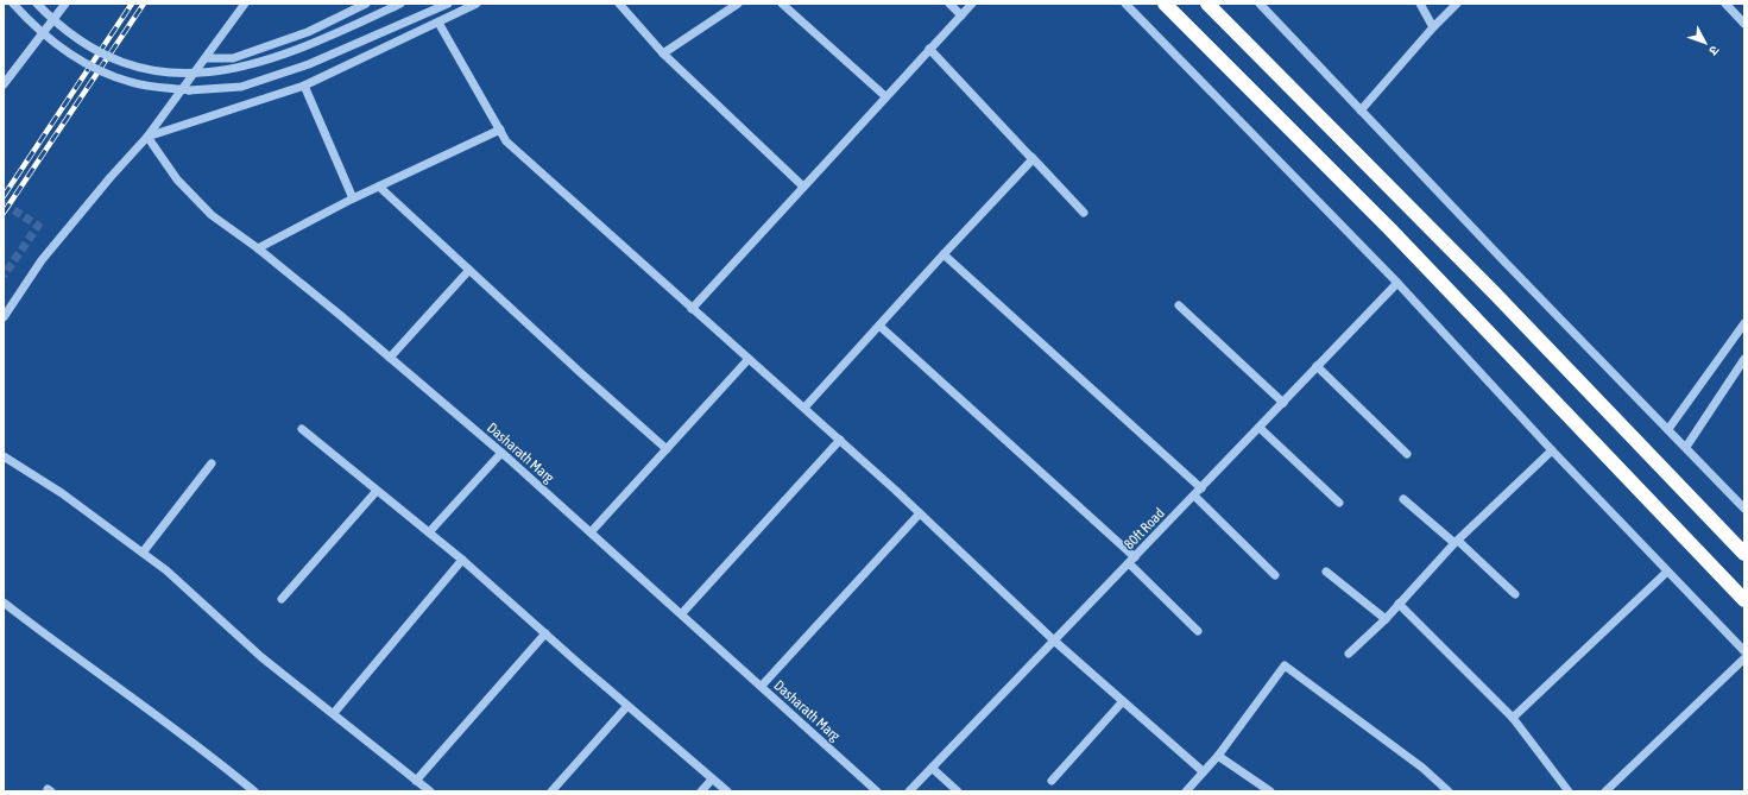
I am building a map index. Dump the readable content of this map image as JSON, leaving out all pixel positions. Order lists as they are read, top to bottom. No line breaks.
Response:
{"streets":{"street":["Dasharath Marg","80ft Road"]},"north":"bottom right"}
